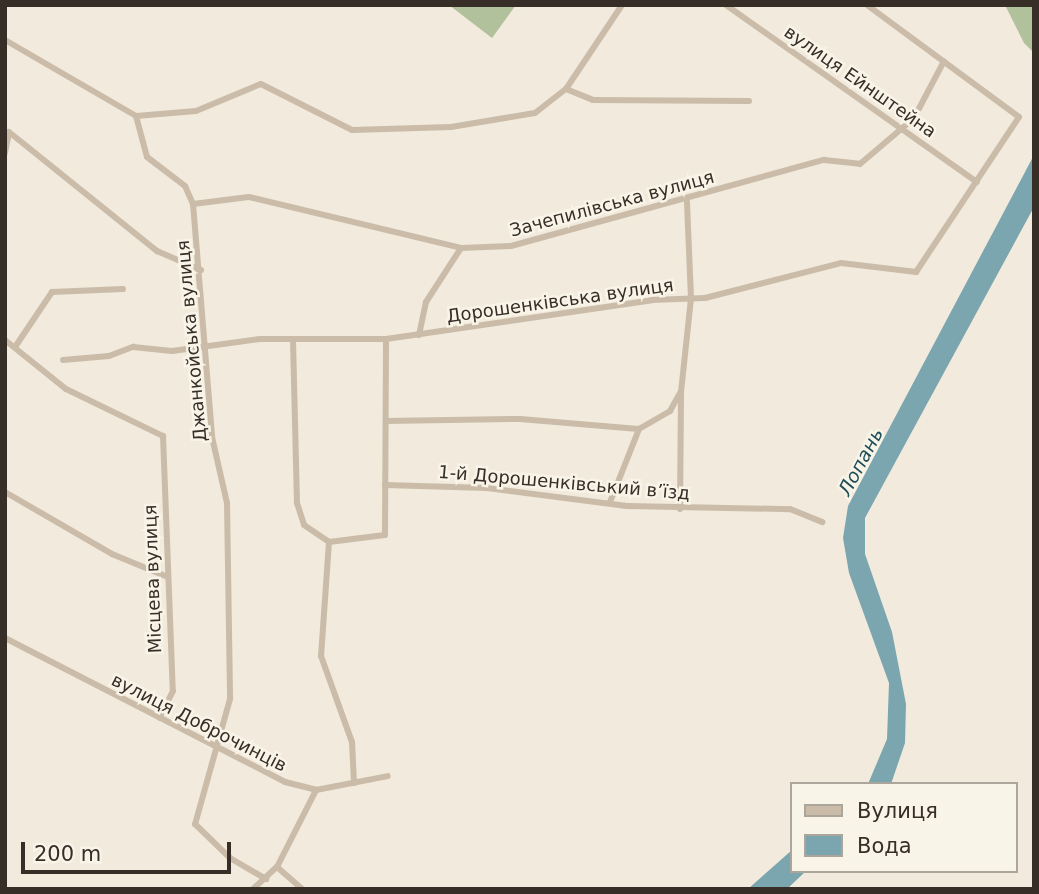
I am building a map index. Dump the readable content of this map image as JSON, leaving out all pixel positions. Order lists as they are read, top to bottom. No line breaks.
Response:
{"streets":{"street":["вулиця Ейнштейна","Зачепилівська вулиця","Дорошенківська вулиця","Джанкойська вулиця","1-й Дорошенківський в’їзд","Місцева вулиця","вулиця Доброчинців"]},"crossings":[["вулиця Ейнштейна","Зачепилівська вулиця"],["вулиця Ейнштейна","Дорошенківська вулиця"],["Зачепилівська вулиця","Джанкойська вулиця"],["Дорошенківська вулиця","Джанкойська вулиця"],["Джанкойська вулиця","вулиця Доброчинців"],["Місцева вулиця","вулиця Доброчинців"]],"water":["Лопань"],"legend":["Вулиця","Вода"],"scale_bar":"200 m"}
